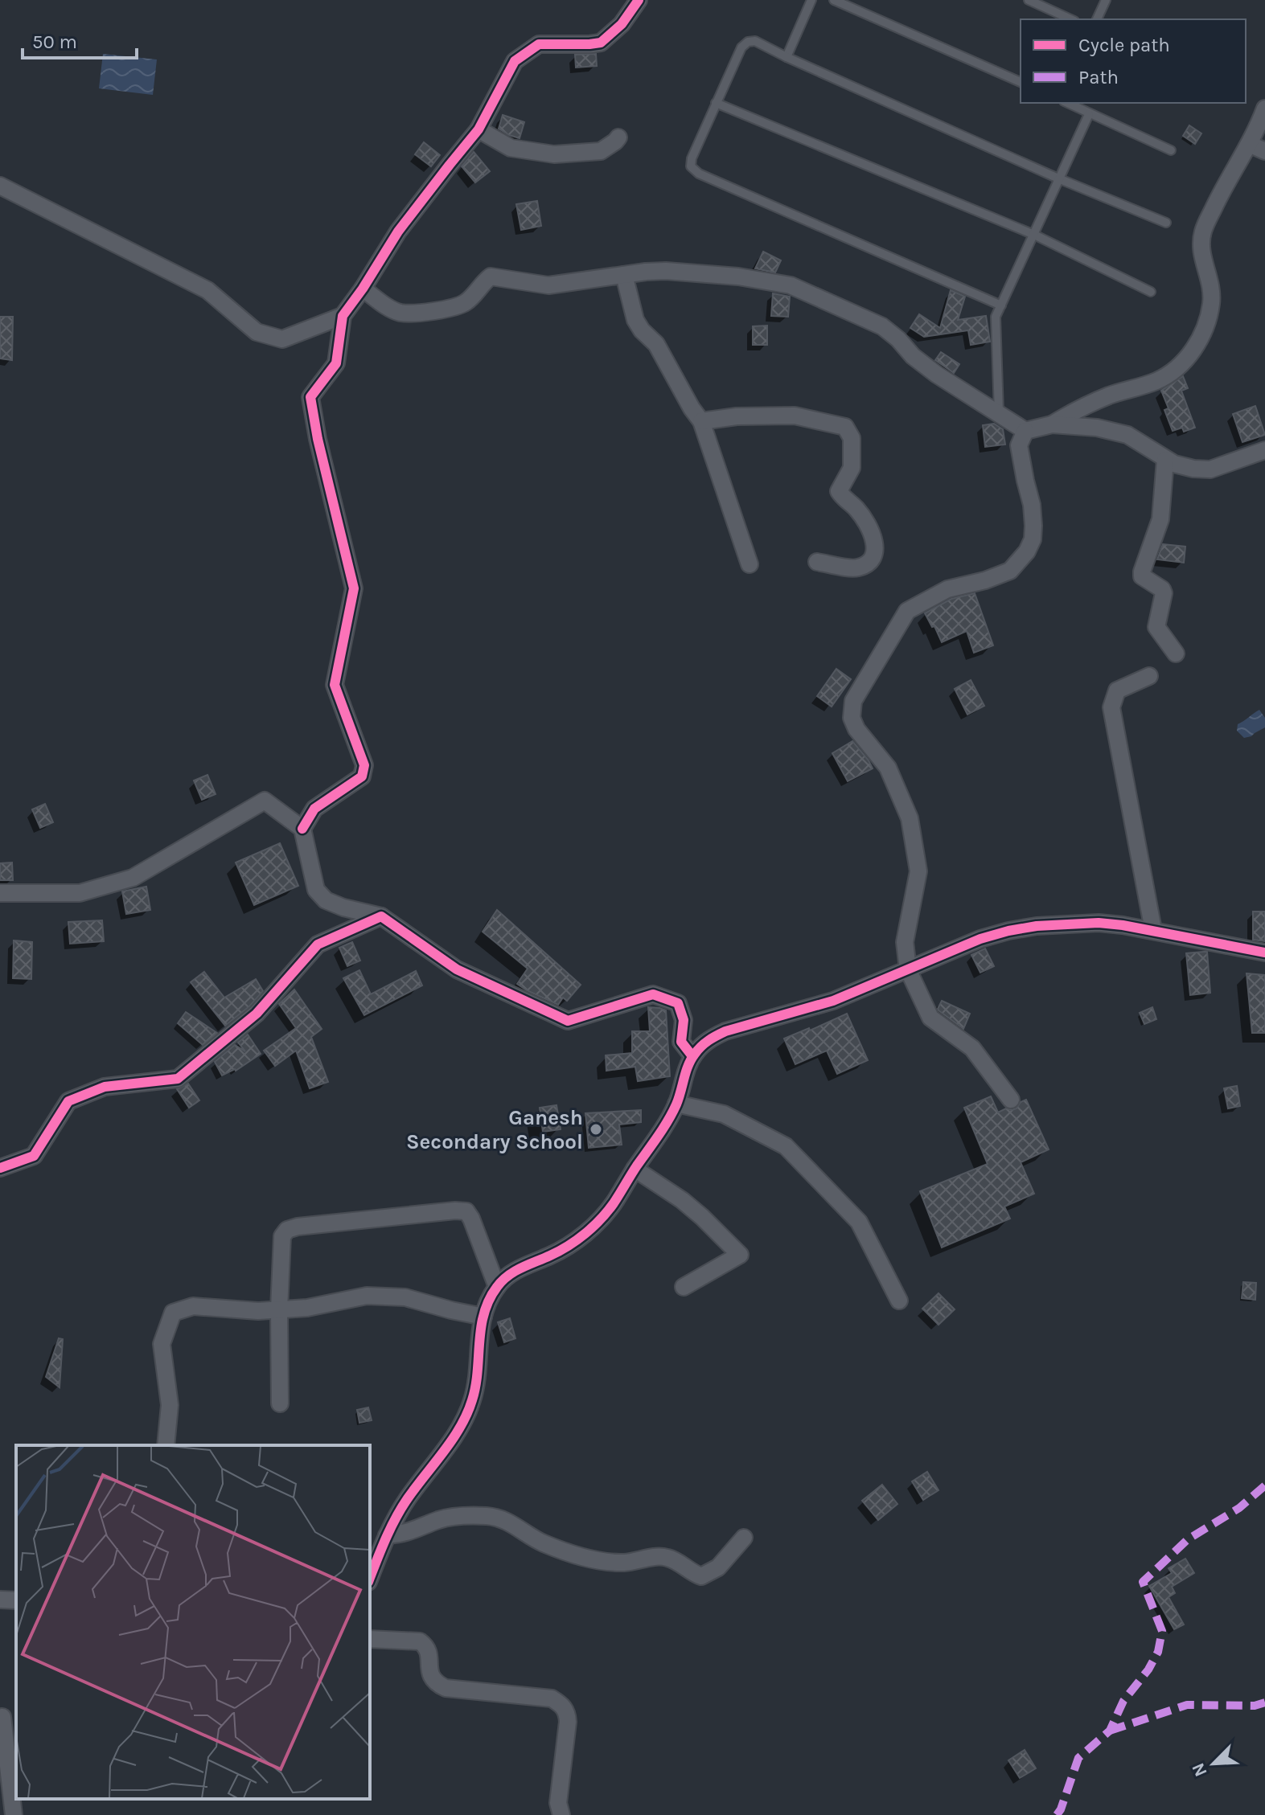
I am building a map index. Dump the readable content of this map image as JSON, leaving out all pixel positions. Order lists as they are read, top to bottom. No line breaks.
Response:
{"places":["Ganesh Secondary School"],"legend":["Cycle path","Path"],"scale_bar":"50 m","north":"bottom left"}
